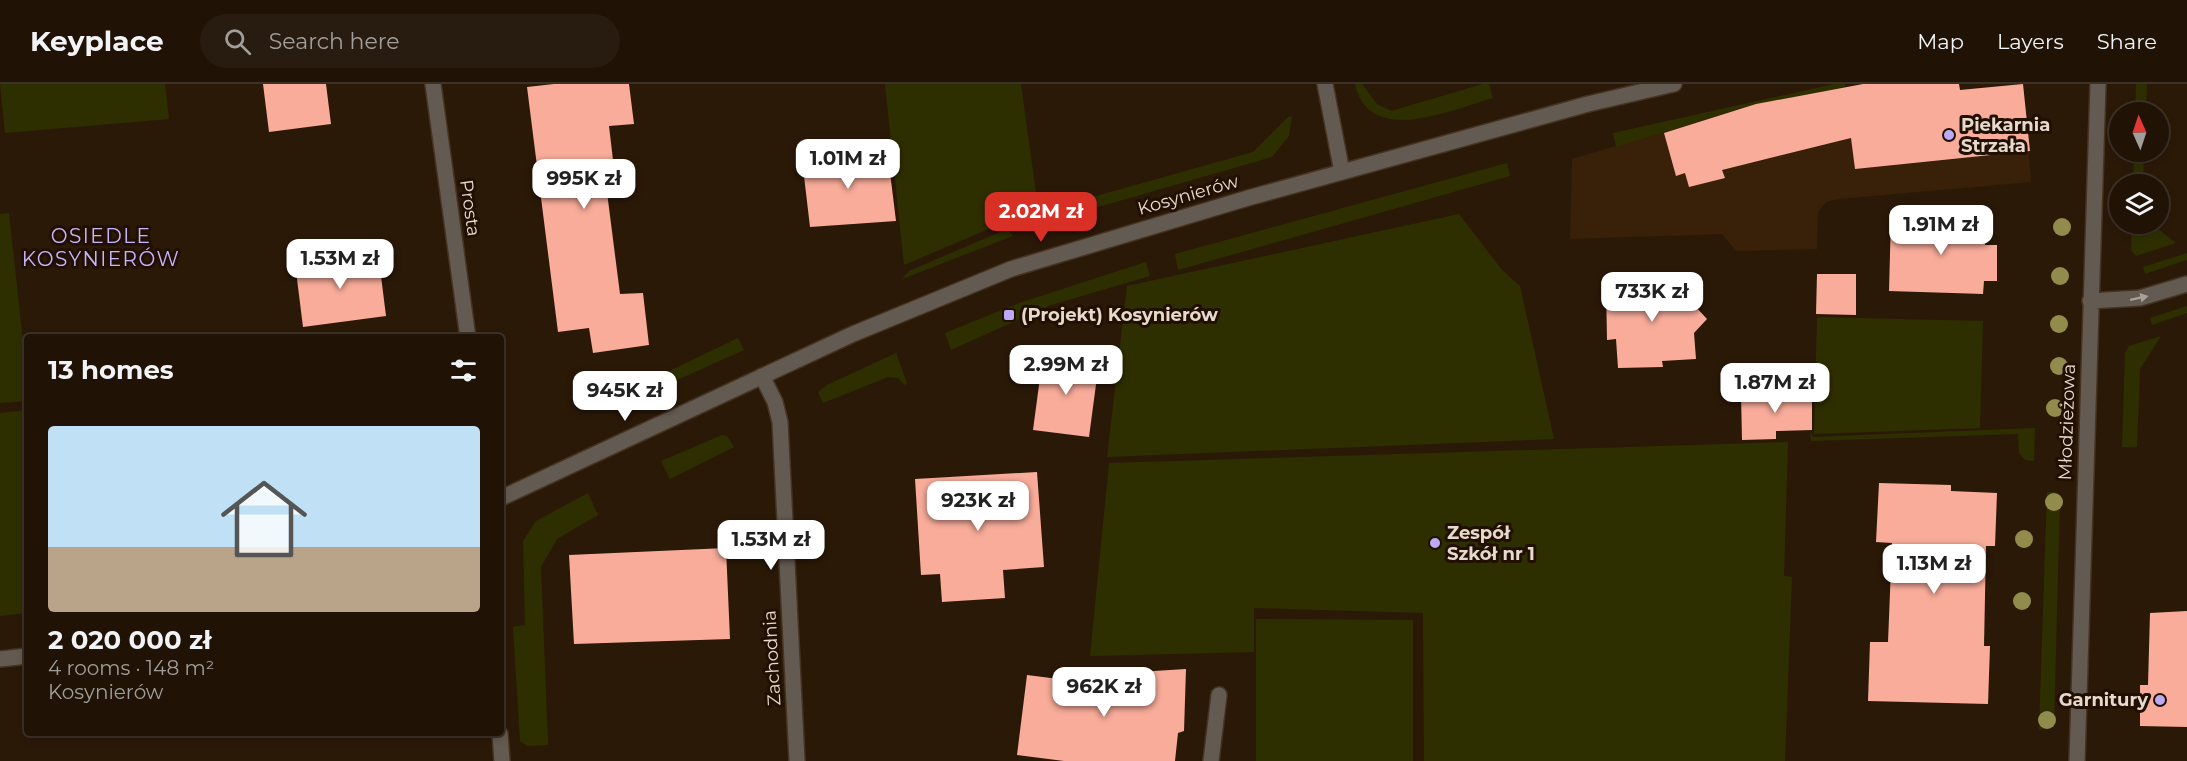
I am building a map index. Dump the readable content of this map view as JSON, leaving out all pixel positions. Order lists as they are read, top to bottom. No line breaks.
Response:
{"streets":{"street":["Kosynierów","Prosta","Młodzieżowa","Zachodnia"]},"crossings":[["Kosynierów","Zachodnia"]],"districts":["OSIEDLE KOSYNIERÓW"],"places":{"other":["Piekarnia Strzała","Zespół Szkół nr 1","Garnitury"],"transit":["(Projekt) Kosynierów"]},"north":"top","page":{"header":"Keyplace","search":"Search here","nav":["Map","Layers","Share"],"price":["1.01M zł","995K zł","2.02M zł","1.91M zł","1.53M zł","733K zł","2.99M zł","1.87M zł","945K zł","923K zł","1.53M zł","1.13M zł","962K zł"],"heading":"13 homes","list":[{"name":"2 020 000 zł","note":"4 rooms · 148 m² · Kosynierów"}]}}
